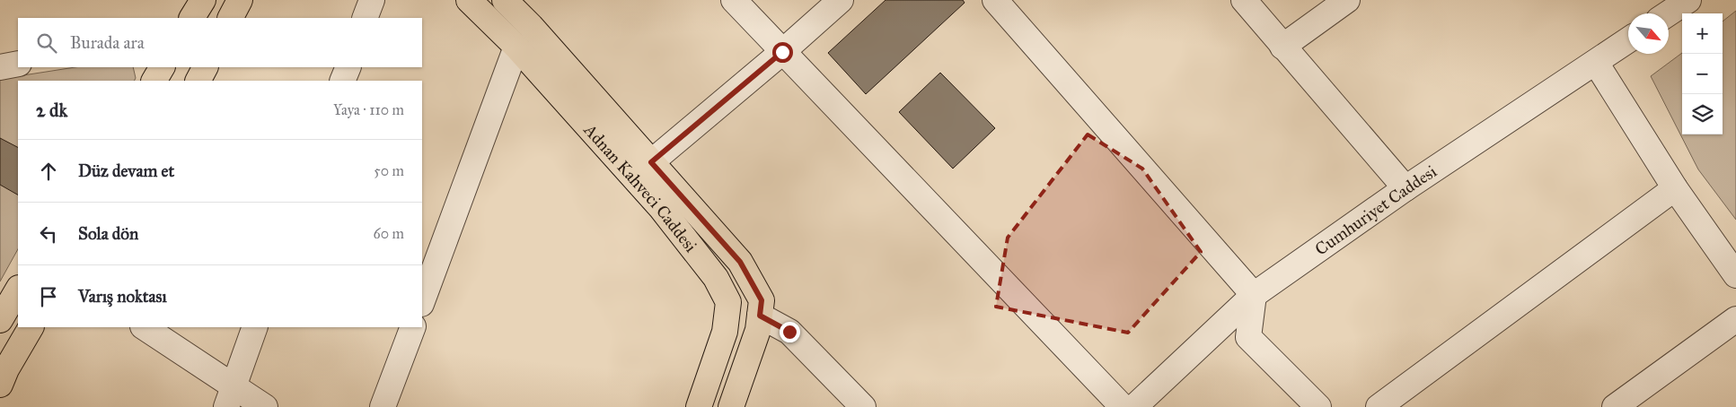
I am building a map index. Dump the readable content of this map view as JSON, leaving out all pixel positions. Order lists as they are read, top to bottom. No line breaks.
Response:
{"streets":{"main road":["Adnan Kahveci Caddesi"],"street":["Cumhuriyet Caddesi"]},"north":"bottom right","page":{"map_buttons":["+","−"],"search":"Burada ara","heading":["2 dk","Yaya · 110 m"],"list":[["Düz devam et","50 m"],["Sola dön","60 m"],"Varış noktası"]}}
